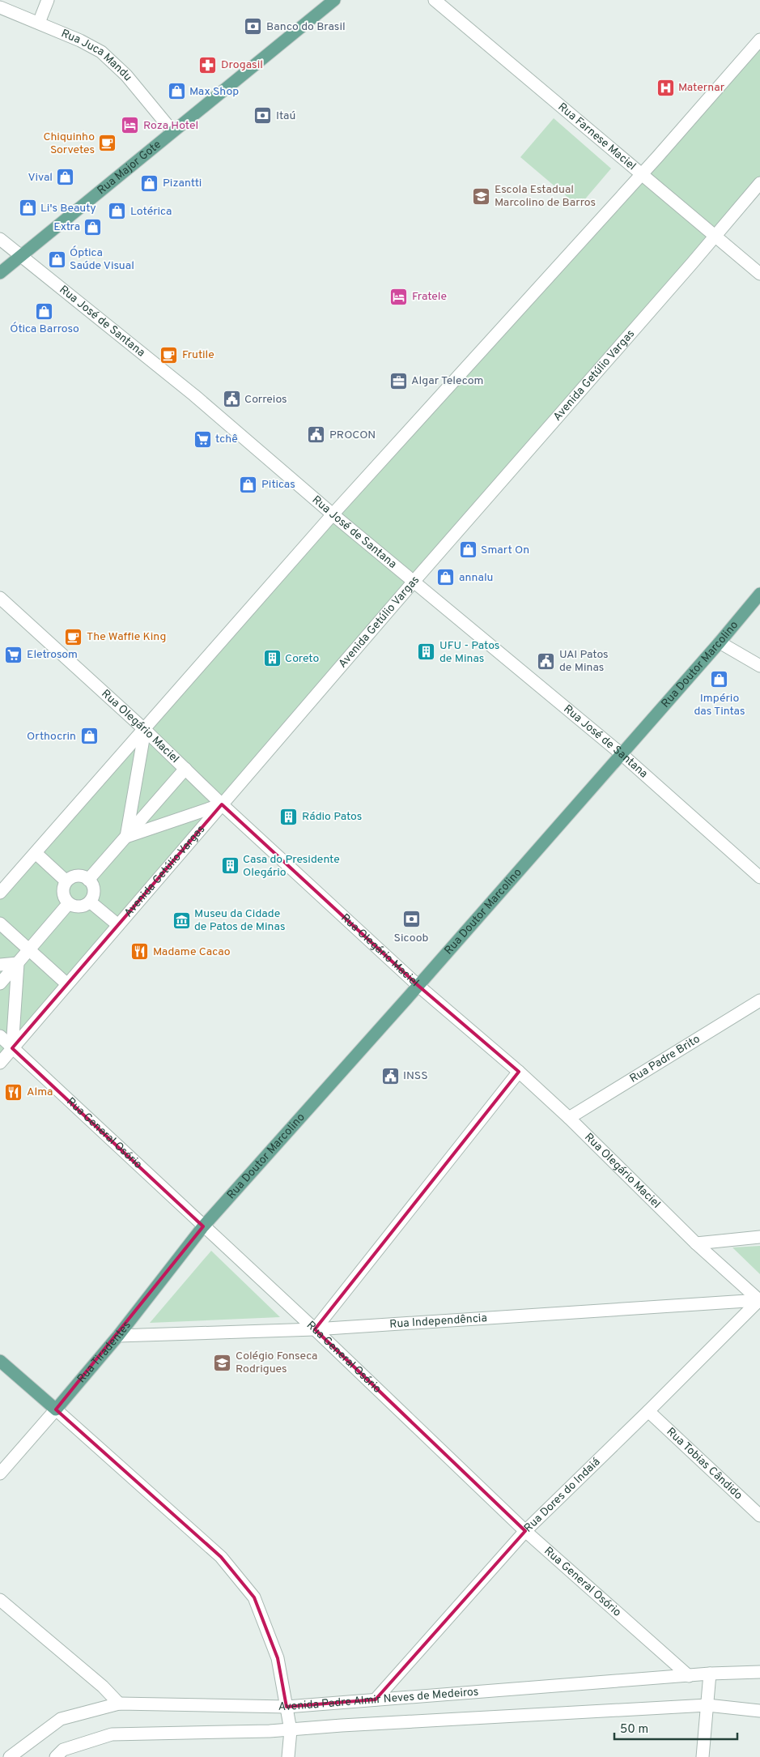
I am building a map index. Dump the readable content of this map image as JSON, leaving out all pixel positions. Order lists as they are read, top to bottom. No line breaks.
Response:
{"streets":{"main road":["Rua Major Gote","Rua Doutor Marcolino","Rua Tiradentes"],"street":["Rua Juca Mandu","Rua Farnese Maciel","Rua José de Santana","Avenida Getúlio Vargas","Rua Olegário Maciel","Rua Padre Brito","Rua General Osório","Rua Independência","Rua Tobias Cândido","Rua Dores do Indaiá","Avenida Padre Almir Neves de Medeiros"]},"crossings":[["Rua Juca Mandu","Rua Major Gote"],["Rua Farnese Maciel","Avenida Getúlio Vargas"],["Rua Major Gote","Rua José de Santana"],["Rua José de Santana","Avenida Getúlio Vargas"],["Rua José de Santana","Rua Doutor Marcolino"],["Avenida Getúlio Vargas","Rua Olegário Maciel"],["Avenida Getúlio Vargas","Rua General Osório"],["Rua Doutor Marcolino","Rua Olegário Maciel"],["Rua Doutor Marcolino","Rua General Osório"],["Rua Doutor Marcolino","Rua Tiradentes"],["Rua Olegário Maciel","Rua Padre Brito"],["Rua Olegário Maciel","Rua Independência"],["Rua Olegário Maciel","Rua Dores do Indaiá"],["Rua General Osório","Rua Independência"],["Rua General Osório","Rua Tiradentes"],["Rua General Osório","Rua Dores do Indaiá"],["Rua General Osório","Avenida Padre Almir Neves de Medeiros"],["Rua Independência","Rua Tiradentes"],["Rua Independência","Rua Dores do Indaiá"],["Rua Tobias Cândido","Rua Dores do Indaiá"],["Rua Dores do Indaiá","Avenida Padre Almir Neves de Medeiros"]],"places":{"bank":["Banco do Brasil","Itaú","Sicoob"],"pharmacy":["Drogasil"],"hospital":["Maternar"],"shop":["Max Shop","Vival","Pizantti","Li's Beauty","Lotérica","Extra","Óptica Saúde Visual","Ótica Barroso","Piticas","Smart On","annalu","Império das Tintas","Orthocrin"],"hotel":["Roza Hotel","Fratele"],"cafe":["Chiquinho Sorvetes","Frutile","The Waffle King"],"school or university":["Escola Estadual Marcolino de Barros","Colégio Fonseca Rodrigues"],"office":["Algar Telecom"],"public building":["Correios","PROCON","UAI Patos de Minas","INSS"],"supermarket":["tchê","Eletrosom"],"building":["UFU - Patos de Minas","Coreto","Rádio Patos","Casa do Presidente Olegário"],"museum":["Museu da Cidade de Patos de Minas"],"restaurant":["Madame Cacao","Alma"]},"scale_bar":"50 m"}
